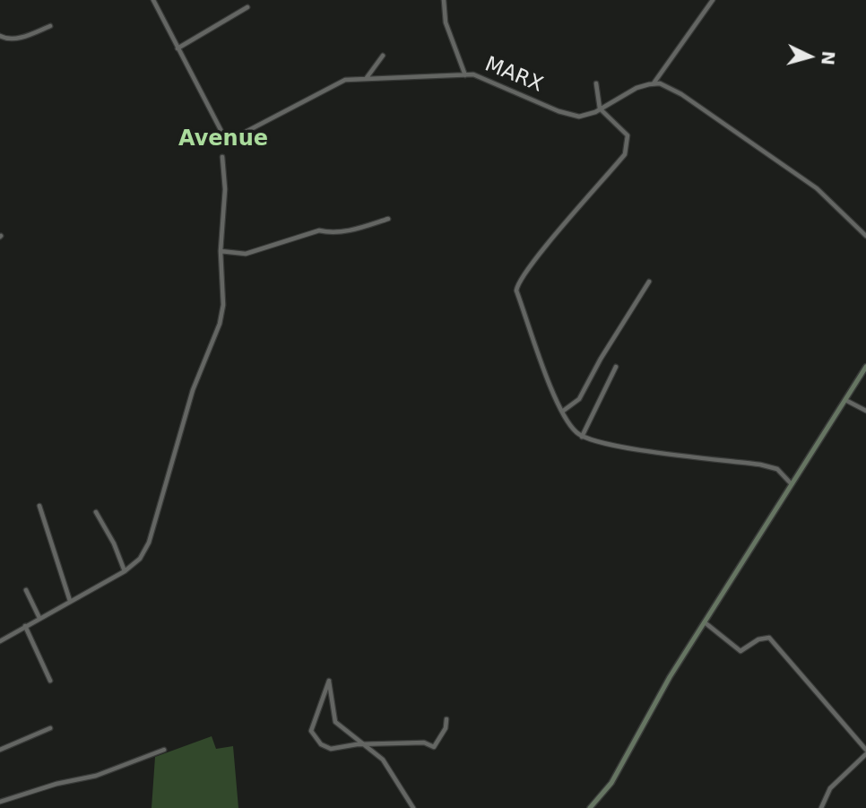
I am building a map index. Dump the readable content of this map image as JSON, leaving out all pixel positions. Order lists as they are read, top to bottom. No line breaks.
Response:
{"streets":{"street":["MARX"]},"districts":["Avenue"],"north":"right"}
